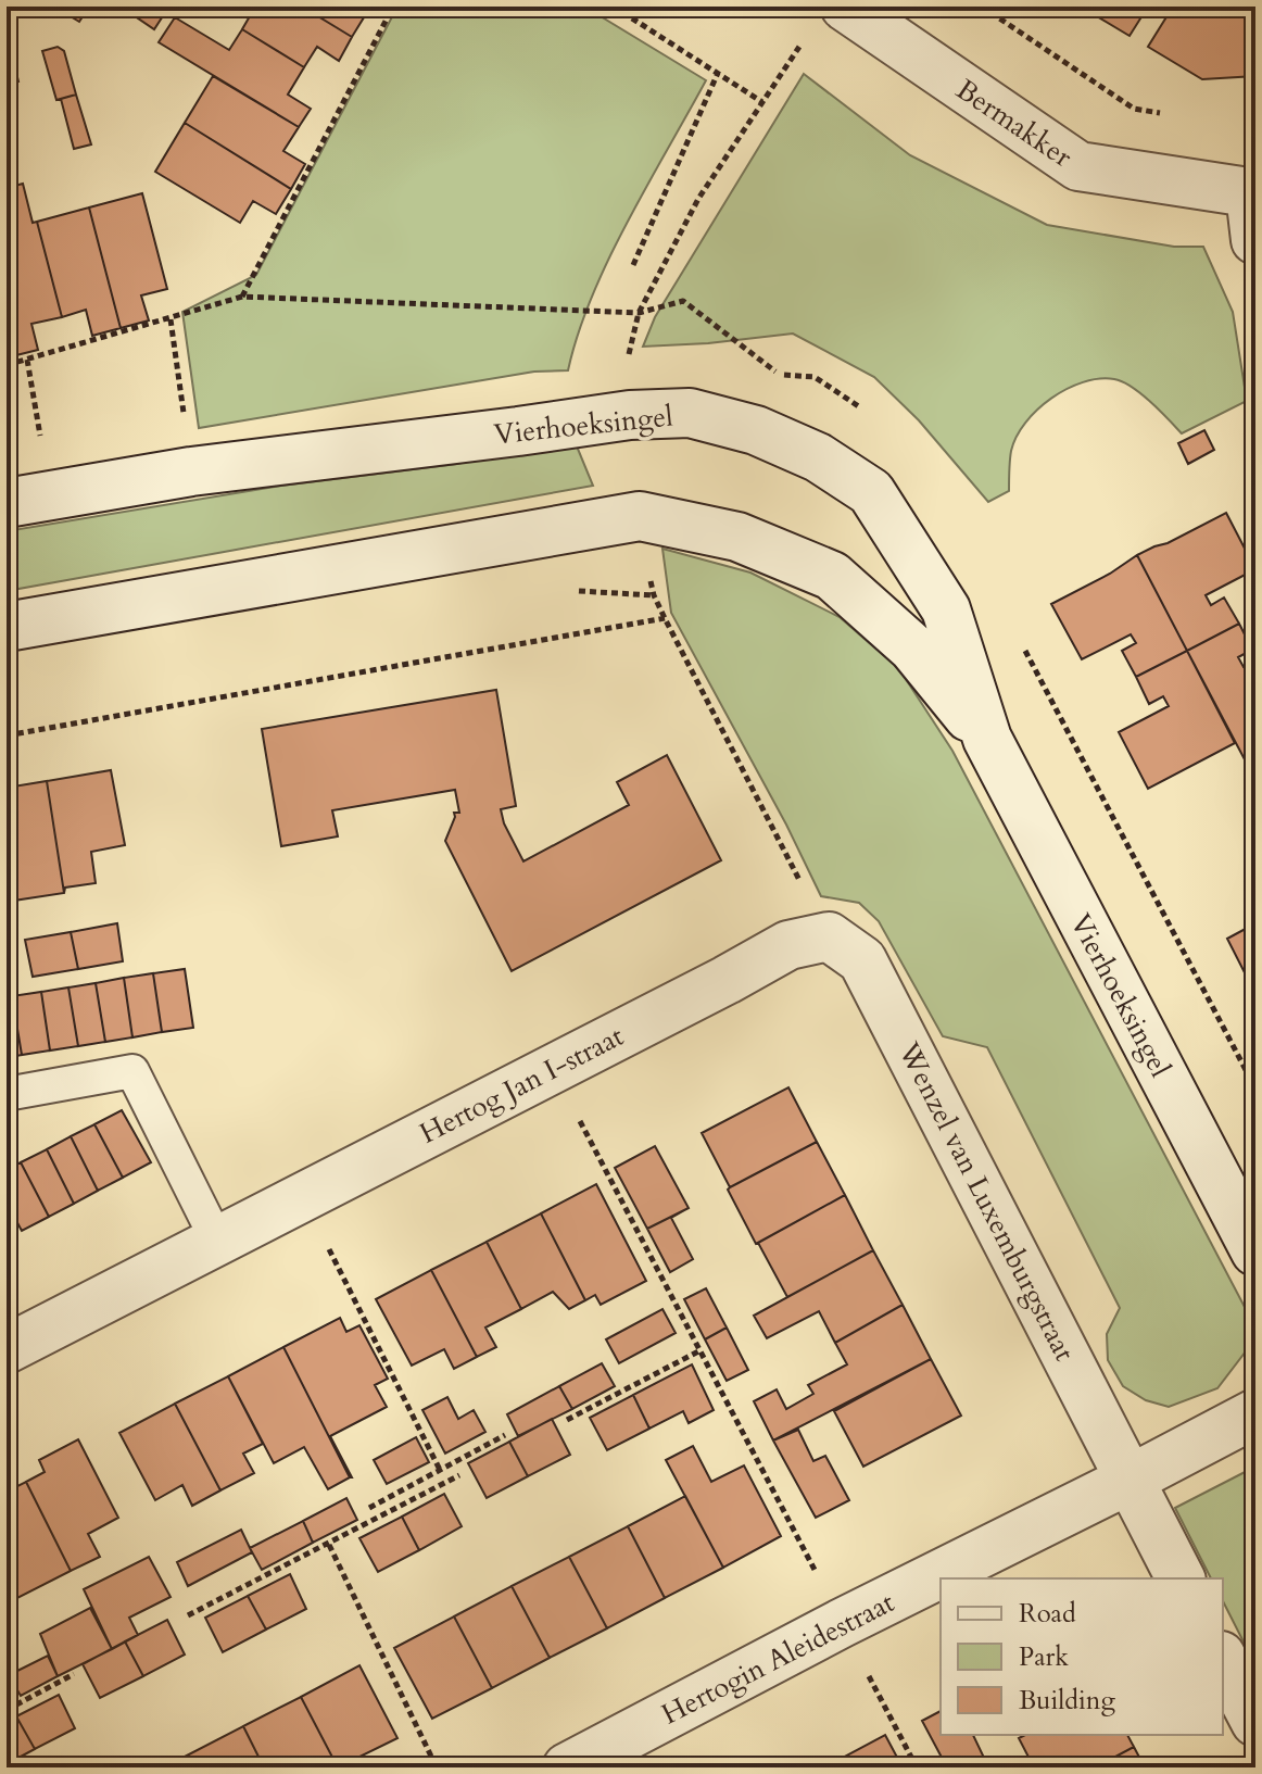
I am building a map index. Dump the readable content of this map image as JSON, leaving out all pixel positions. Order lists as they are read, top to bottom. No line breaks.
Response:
{"streets":{"street":["Bermakker","Vierhoeksingel","Hertog Jan I-straat","Wenzel van Luxemburgstraat","Hertogin Aleidestraat"]},"crossings":[["Hertog Jan I-straat","Wenzel van Luxemburgstraat"],["Wenzel van Luxemburgstraat","Hertogin Aleidestraat"]],"legend":["Road","Park","Building"]}
